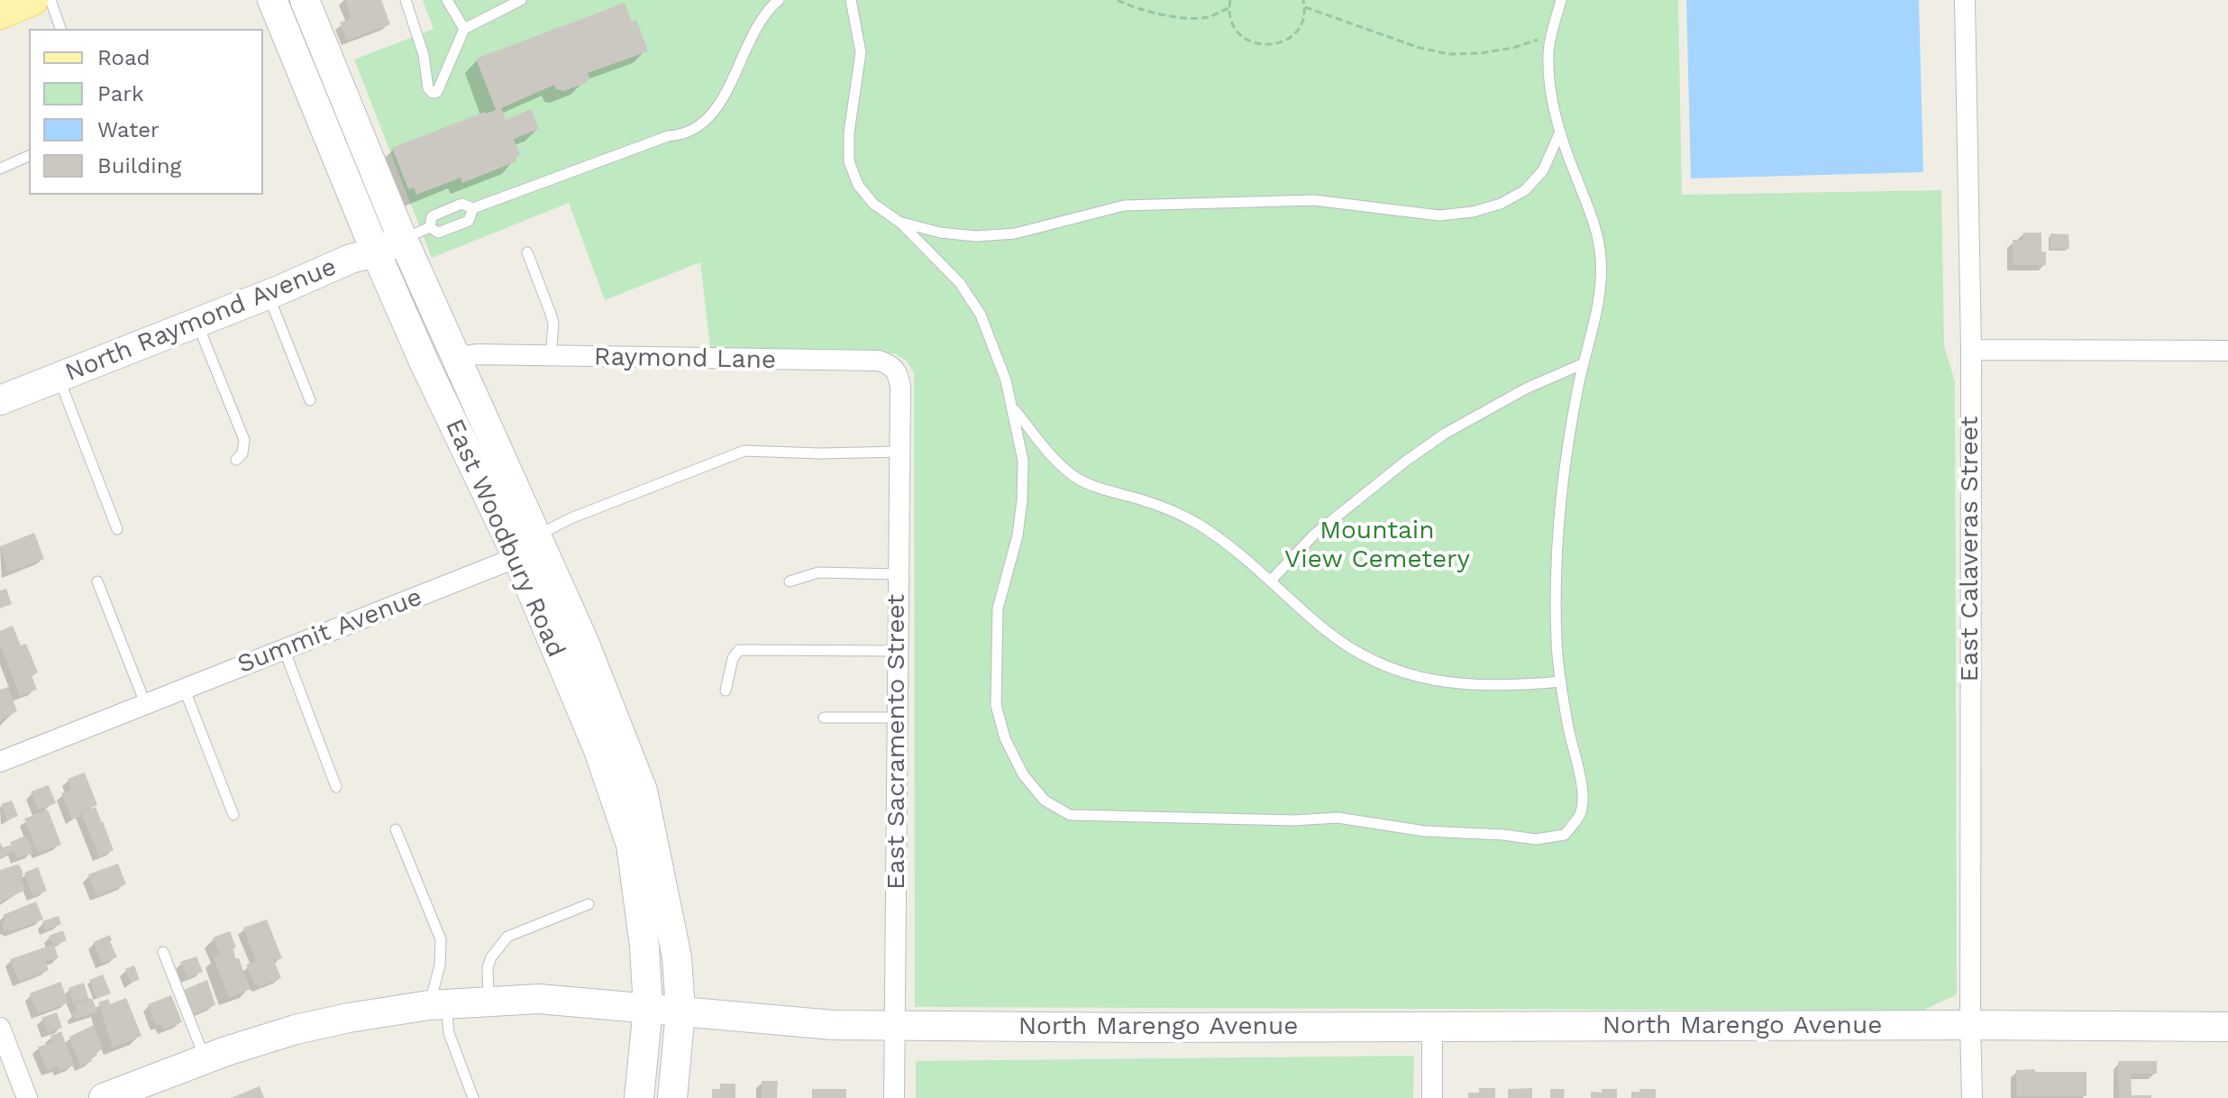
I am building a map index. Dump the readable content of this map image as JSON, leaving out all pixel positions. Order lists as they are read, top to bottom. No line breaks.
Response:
{"streets":{"street":["North Raymond Avenue","Raymond Lane","East Woodbury Road","East Calaveras Street","Summit Avenue","East Sacramento Street","North Marengo Avenue"]},"crossings":[["North Raymond Avenue","East Woodbury Road"],["Raymond Lane","East Woodbury Road"],["Raymond Lane","East Sacramento Street"],["East Woodbury Road","Summit Avenue"],["East Woodbury Road","North Marengo Avenue"],["East Calaveras Street","North Marengo Avenue"],["East Sacramento Street","North Marengo Avenue"]],"parks":["Mountain View Cemetery"],"legend":["Road","Park","Water","Building"]}
